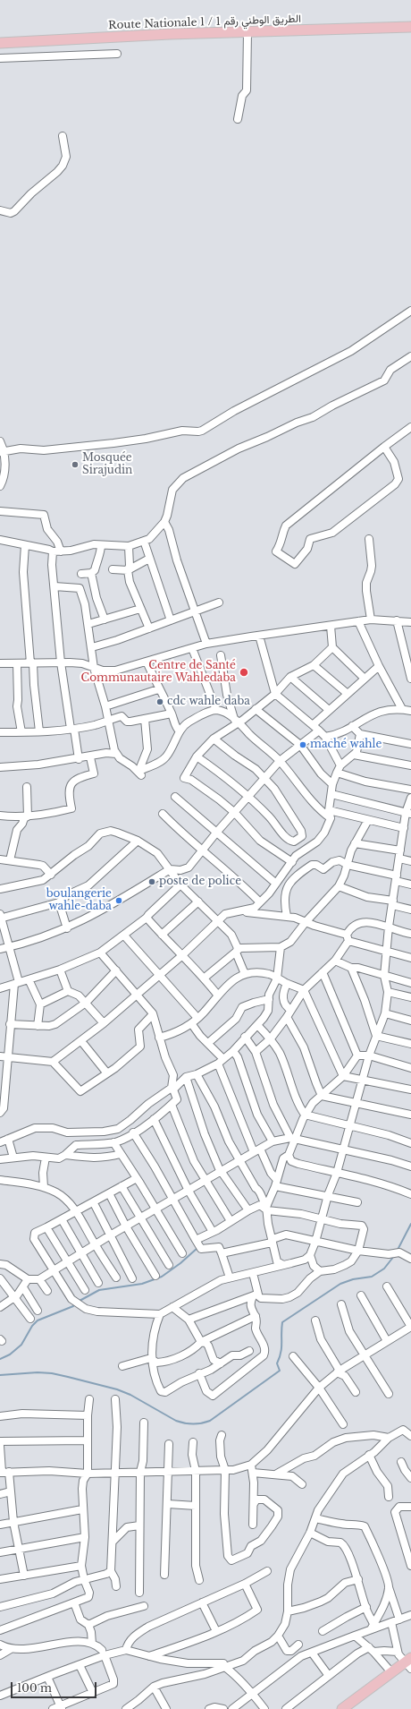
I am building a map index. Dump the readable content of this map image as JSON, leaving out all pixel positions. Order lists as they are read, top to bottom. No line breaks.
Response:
{"streets":{"main road":["Route Nationale 1 / الطريق الوطني رقم 1"]},"places":["Mosquée Sirajudin","Centre de Santé Communautaire Wahledaba","cdc wahle daba","maché wahle","poste de police","boulangerie wahle-daba"],"scale_bar":"100 m"}
